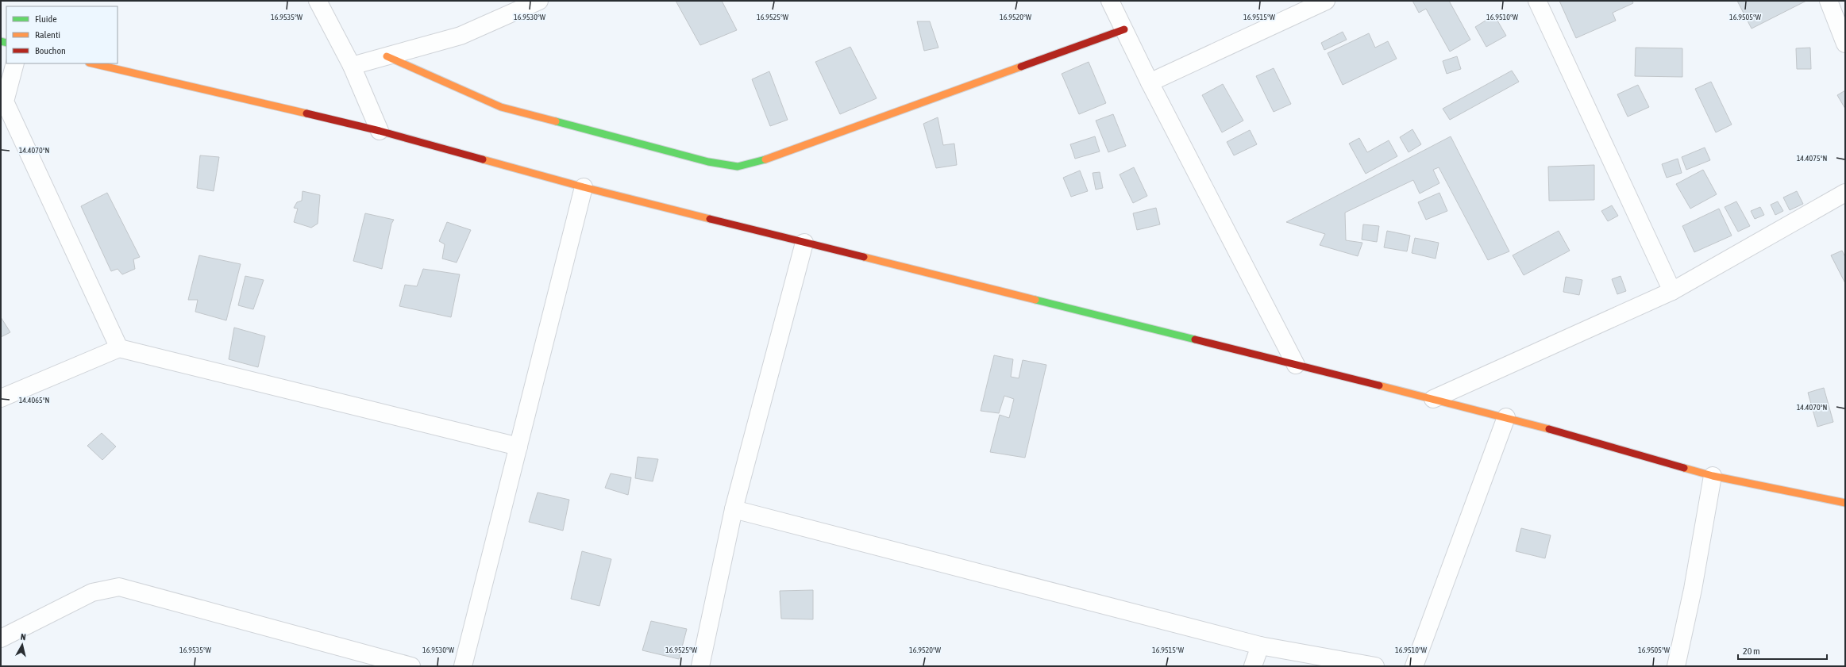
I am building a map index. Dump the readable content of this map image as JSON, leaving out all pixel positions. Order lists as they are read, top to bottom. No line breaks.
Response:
{"legend":["Fluide","Ralenti","Bouchon"],"scale_bar":"20 m","north":"top","coordinates":["16.9535°W","16.9530°W","16.9525°W","16.9520°W","16.9515°W","16.9510°W","16.9505°W","14.4070°N","14.4075°N","14.4065°N"]}
